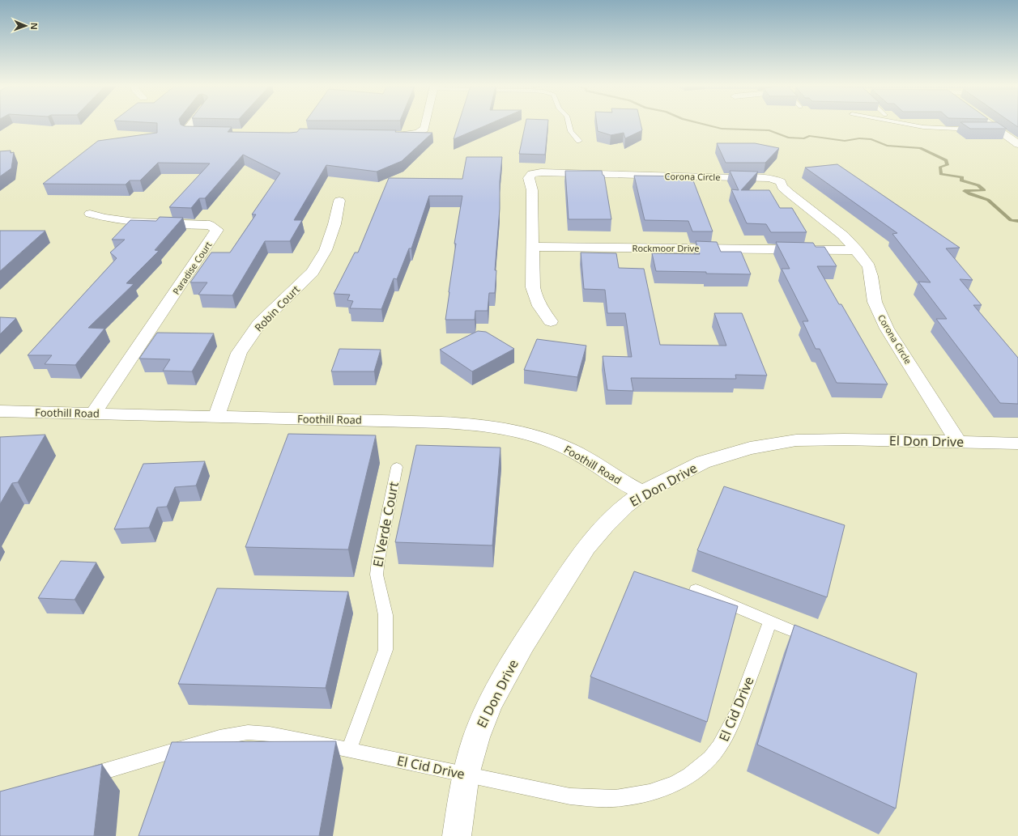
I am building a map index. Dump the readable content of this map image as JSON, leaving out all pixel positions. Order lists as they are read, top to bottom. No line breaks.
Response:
{"streets":{"street":["Corona Circle","Rockmoor Drive","Paradise Court","Robin Court","Foothill Road","El Don Drive"],"lane":["El Verde Court","El Cid Drive"]},"crossings":[["Corona Circle","Rockmoor Drive"],["Corona Circle","El Don Drive"],["Paradise Court","Foothill Road"],["Robin Court","Foothill Road"],["Foothill Road","El Don Drive"],["El Don Drive","El Cid Drive"],["El Verde Court","El Cid Drive"]],"north":"right"}
